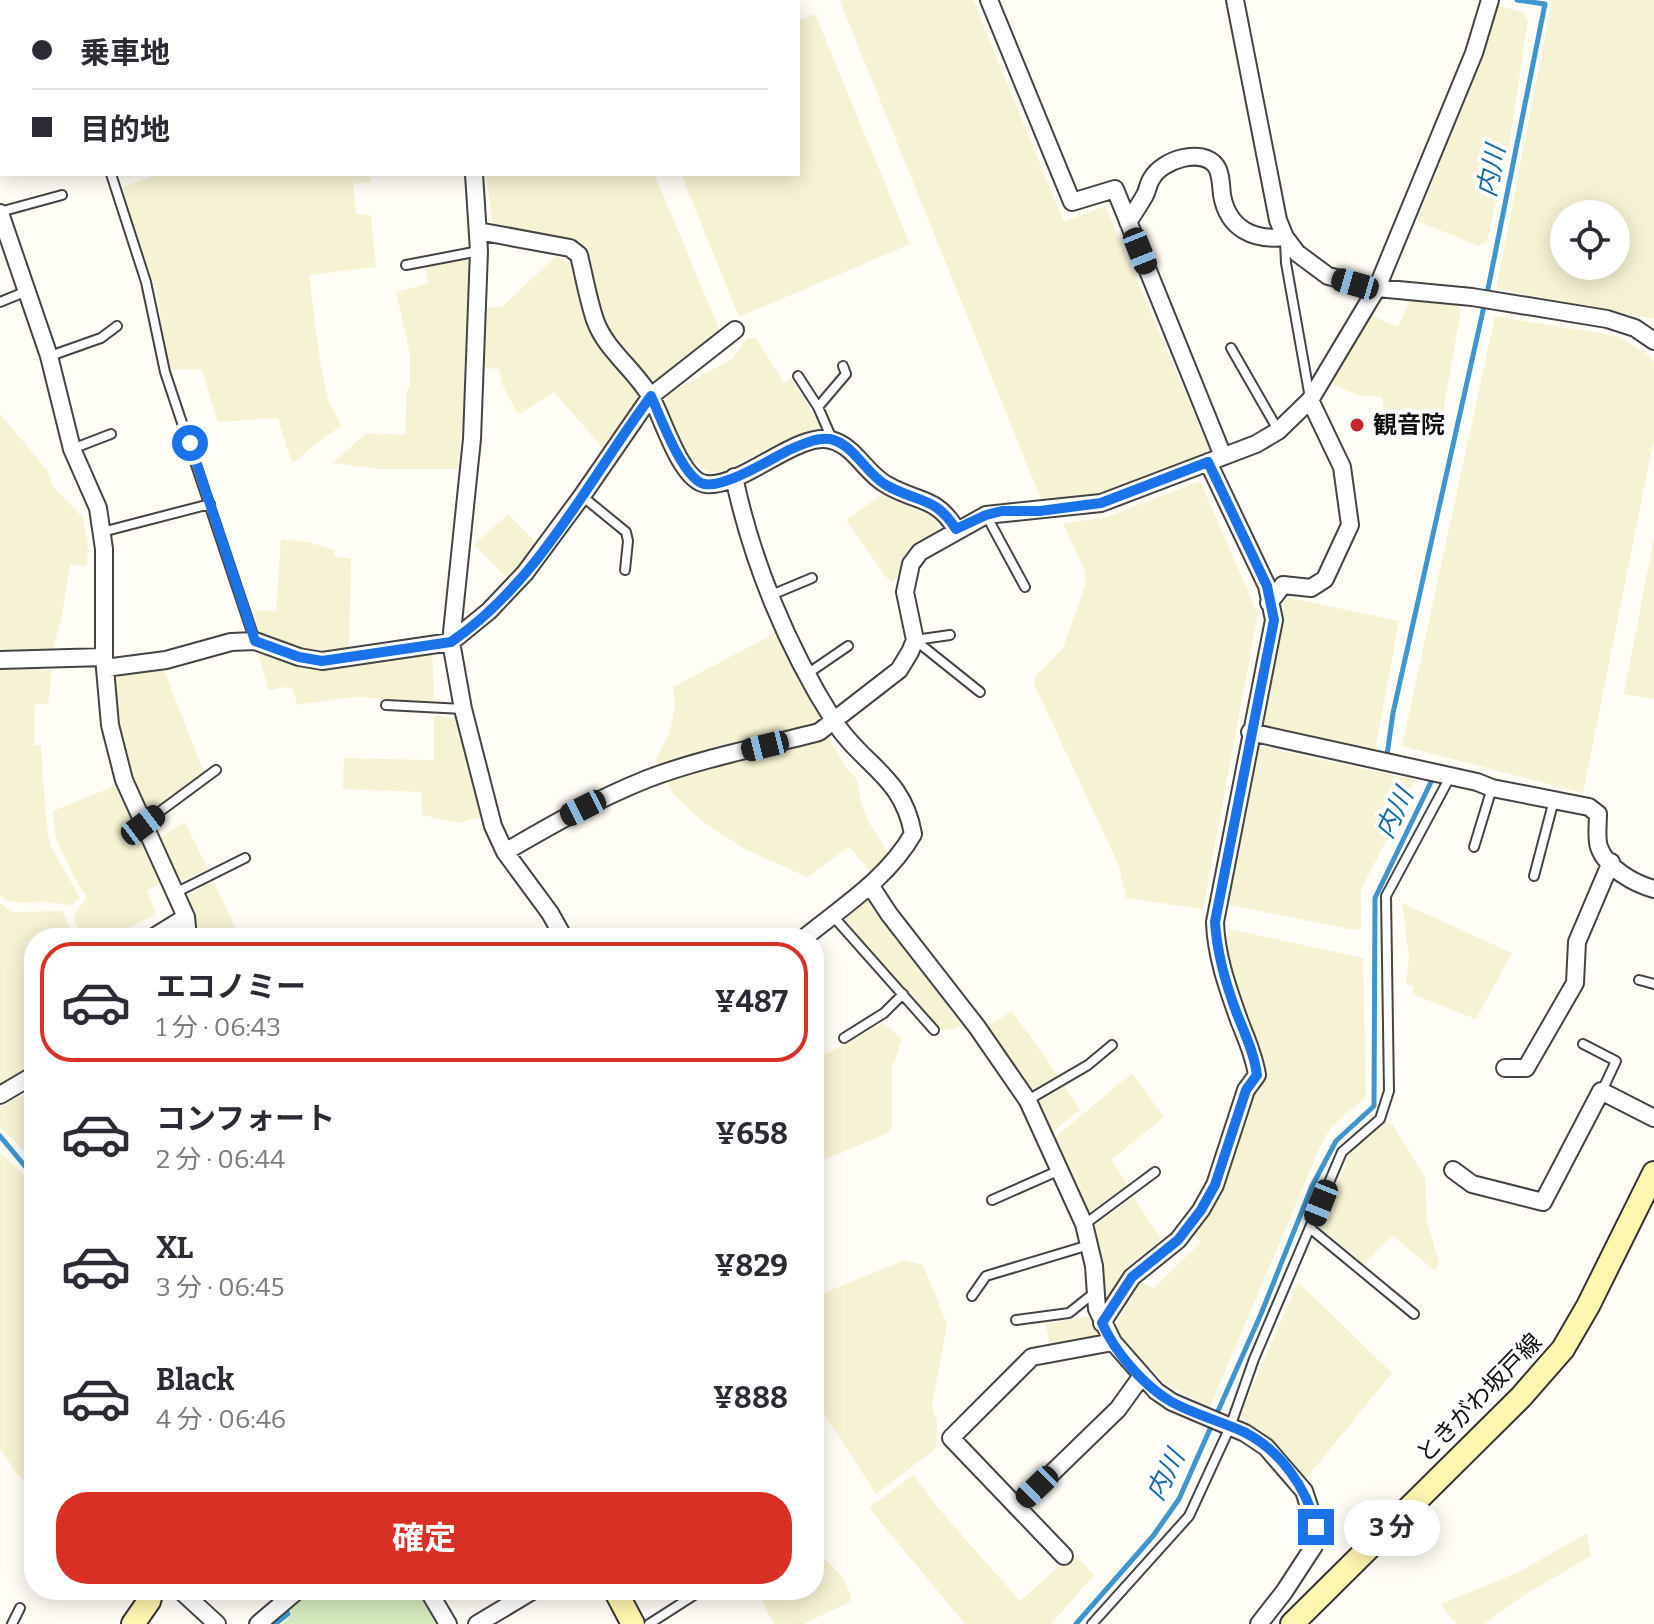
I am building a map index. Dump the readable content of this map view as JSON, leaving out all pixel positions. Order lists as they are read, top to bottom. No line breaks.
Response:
{"streets":{"main road":["ときがわ坂戸線"]},"water":["内川"],"places":["観音院"],"page":{"banner":["乗車地","目的地"],"list":[{"name":"エコノミー","note":"1 分 · 06:43","value":"¥487"},{"name":"コンフォート","note":"2 分 · 06:44","value":"¥658"},{"name":"XL","note":"3 分 · 06:45","value":"¥829"},{"name":"Black","note":"4 分 · 06:46","value":"¥888"}],"buttons":"確定","bubble":"3 分"}}
